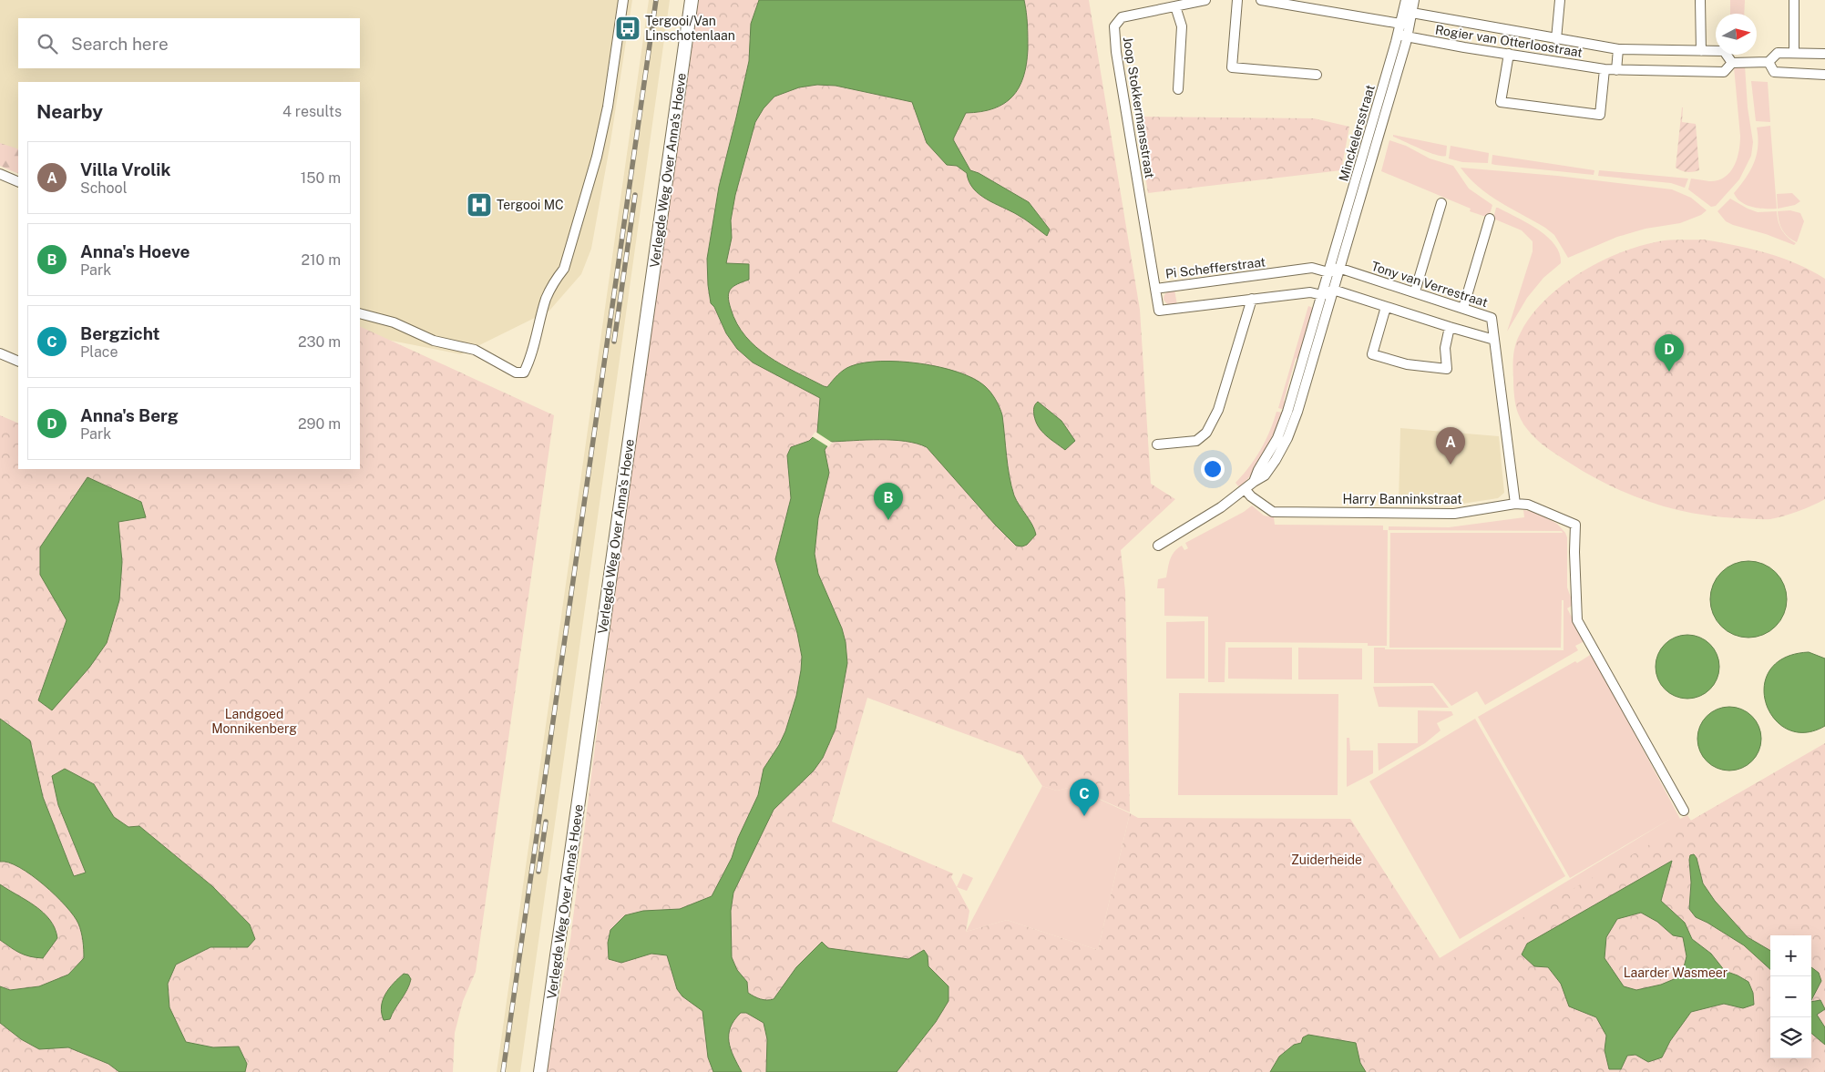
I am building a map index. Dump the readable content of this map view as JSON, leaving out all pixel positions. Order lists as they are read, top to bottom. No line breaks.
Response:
{"streets":{"main road":["Verlegde Weg Over Anna's Hoeve"],"street":["Rogier van Otterloostraat","Joop Stokkermansstraat","Minckelersstraat","Pi Schefferstraat","Tony van Verrestraat","Harry Banninkstraat"]},"crossings":[["Rogier van Otterloostraat","Minckelersstraat"],["Joop Stokkermansstraat","Pi Schefferstraat"],["Minckelersstraat","Pi Schefferstraat"],["Minckelersstraat","Tony van Verrestraat"],["Minckelersstraat","Harry Banninkstraat"],["Tony van Verrestraat","Harry Banninkstraat"]],"parks":["Landgoed Monnikenberg","Zuiderheide","Laarder Wasmeer"],"places":{"bus stop":["Tergooi/Van Linschotenlaan"],"hospital":["Tergooi MC"]},"north":"right","page":{"search":"Search here","heading":["Nearby","4 results"],"list":[{"mark":"A","name":"Villa Vrolik","note":"School","value":"150 m"},{"mark":"B","name":"Anna's Hoeve","note":"Park","value":"210 m"},{"mark":"C","name":"Bergzicht","note":"Place","value":"230 m"},{"mark":"D","name":"Anna's Berg","note":"Park","value":"290 m"}],"pins":["D","A","B","C"],"map_buttons":["+","−"]}}
